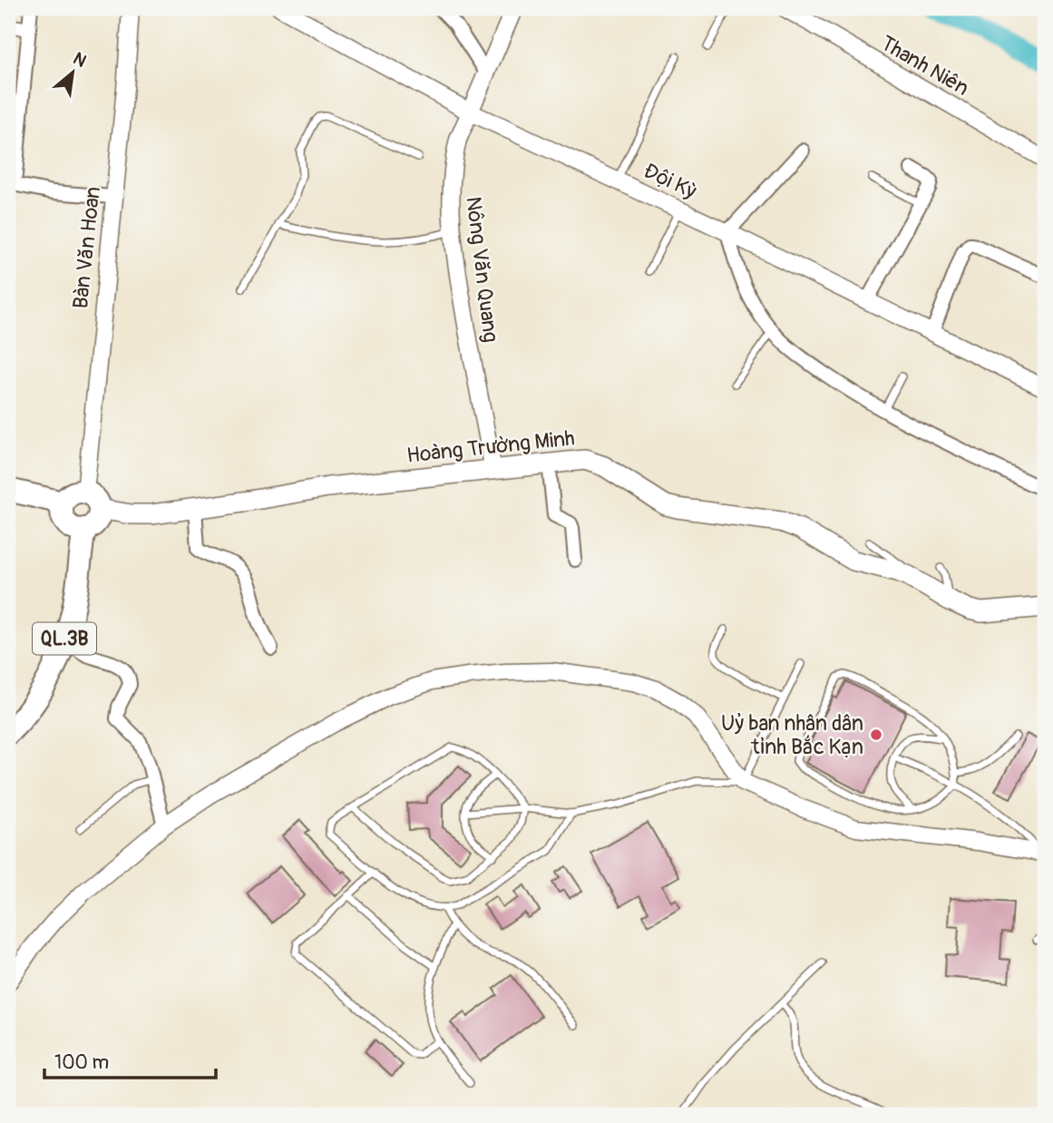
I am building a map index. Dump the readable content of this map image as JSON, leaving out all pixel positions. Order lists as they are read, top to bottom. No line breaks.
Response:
{"streets":{"highway":["QL.3B"],"main road":["Hoàng Trường Minh"],"street":["Thanh Niên","Đội Kỳ","Bàn Văn Hoan","Nông Văn Quang"]},"crossings":[["Đội Kỳ","Nông Văn Quang"],["Bàn Văn Hoan","Hoàng Trường Minh"],["Bàn Văn Hoan","QL.3B"],["Nông Văn Quang","Hoàng Trường Minh"],["Hoàng Trường Minh","QL.3B"]],"places":["Uỷ ban nhân dân tỉnh Bắc Kạn"],"scale_bar":"100 m","north":"top right"}
